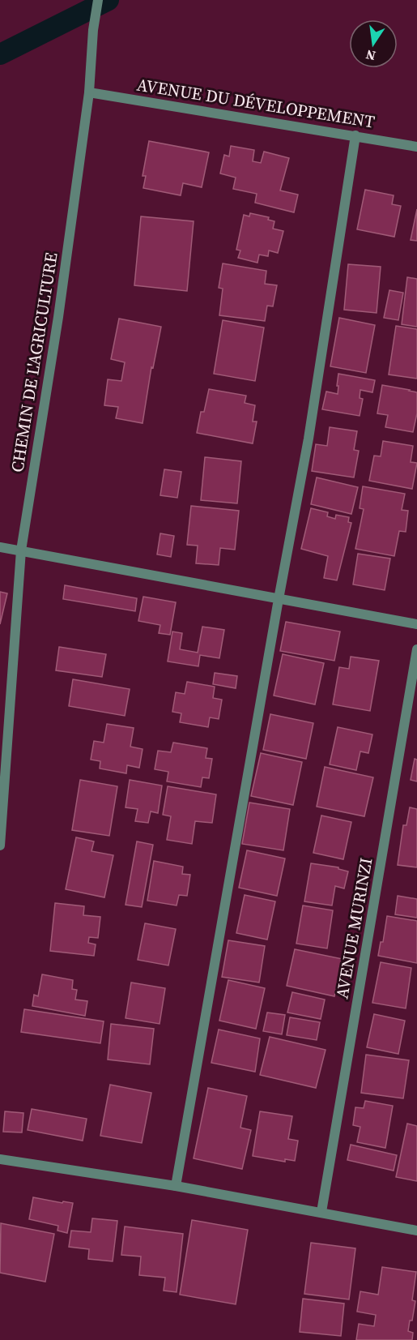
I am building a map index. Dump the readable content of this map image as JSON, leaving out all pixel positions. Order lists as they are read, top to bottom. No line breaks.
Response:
{"streets":{"street":["AVENUE DU DÉVELOPPEMENT","CHEMIN DE L'AGRICULTURE","AVENUE MURINZI"]},"crossings":[["AVENUE DU DÉVELOPPEMENT","CHEMIN DE L'AGRICULTURE"]],"north":"bottom"}
